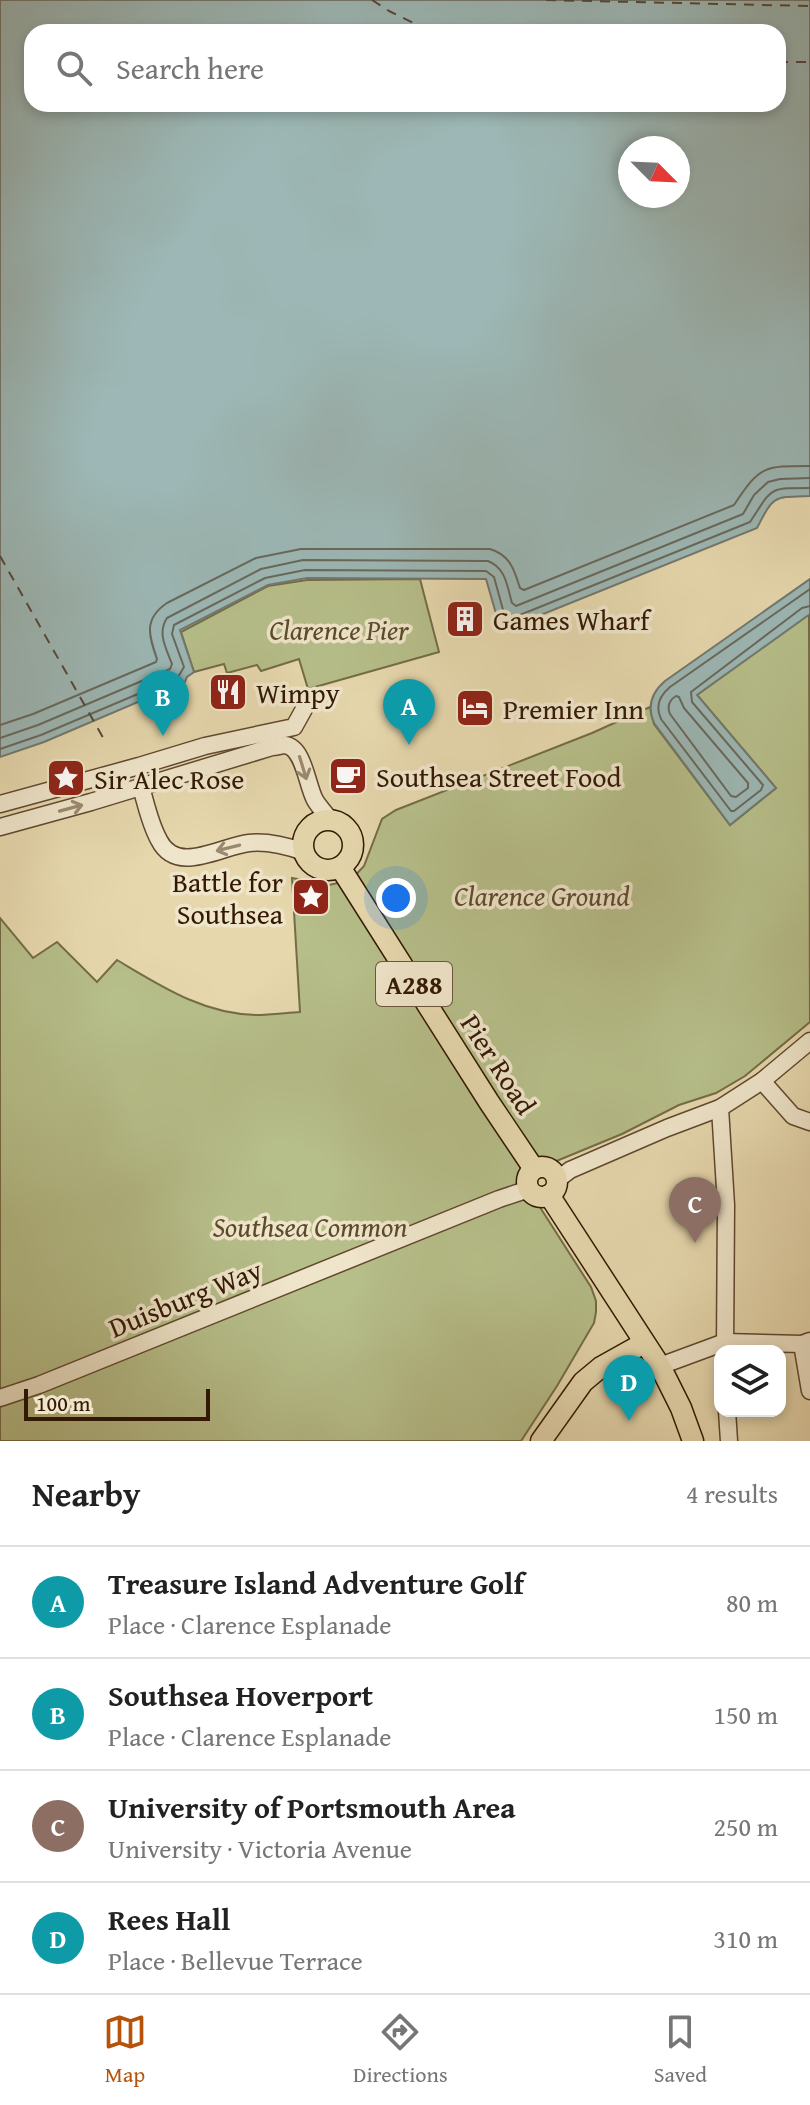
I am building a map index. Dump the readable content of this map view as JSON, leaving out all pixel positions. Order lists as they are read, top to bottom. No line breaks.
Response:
{"streets":{"main road":["A288","Pier Road"],"street":["Duisburg Way"]},"crossings":[["Pier Road","Duisburg Way"]],"parks":["Clarence Pier","Clarence Ground","Southsea Common"],"places":{"building":["Games Wharf"],"restaurant":["Wimpy"],"hotel":["Premier Inn"],"cafe":["Southsea Street Food"],"place":["Sir Alec Rose","Battle for Southsea"]},"scale_bar":"100 m","north":"bottom right","page":{"search":"Search here","pins":["B","A","C","D"],"scale":"100 m","heading":["Nearby","4 results"],"list":[{"mark":"A","name":"Treasure Island Adventure Golf","note":"Place · Clarence Esplanade","value":"80 m"},{"mark":"B","name":"Southsea Hoverport","note":"Place · Clarence Esplanade","value":"150 m"},{"mark":"C","name":"University of Portsmouth Area","note":"University · Victoria Avenue","value":"250 m"},{"mark":"D","name":"Rees Hall","note":"Place · Bellevue Terrace","value":"310 m"}],"nav":["Map","Directions","Saved"]}}
